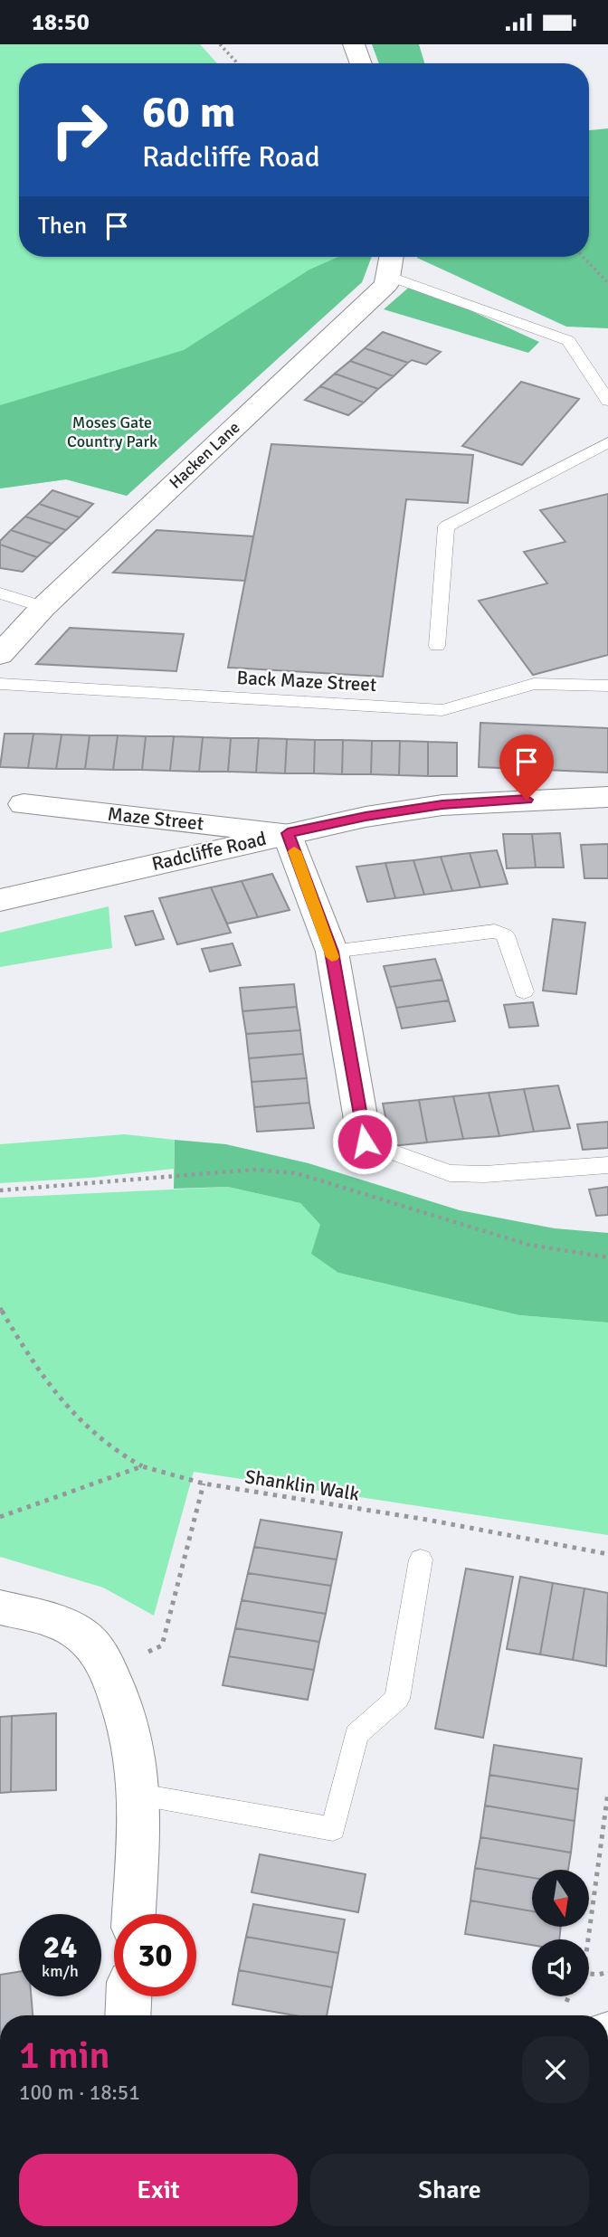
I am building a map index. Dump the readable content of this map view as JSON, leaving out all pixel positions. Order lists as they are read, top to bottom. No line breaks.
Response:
{"streets":{"street":["Hacken Lane","Maze Street","Radcliffe Road"],"lane":["Back Maze Street"],"path":["Shanklin Walk"]},"crossings":[["Maze Street","Radcliffe Road"]],"parks":["Moses Gate Country Park"],"north":"bottom","page":{"status":"18:50","turn":["60 m","Radcliffe Road"],"then":"Then","speed":"24 km/h","limit":"30","heading":["1 min","100 m · 18:51"],"buttons":["Exit","Share"]}}
